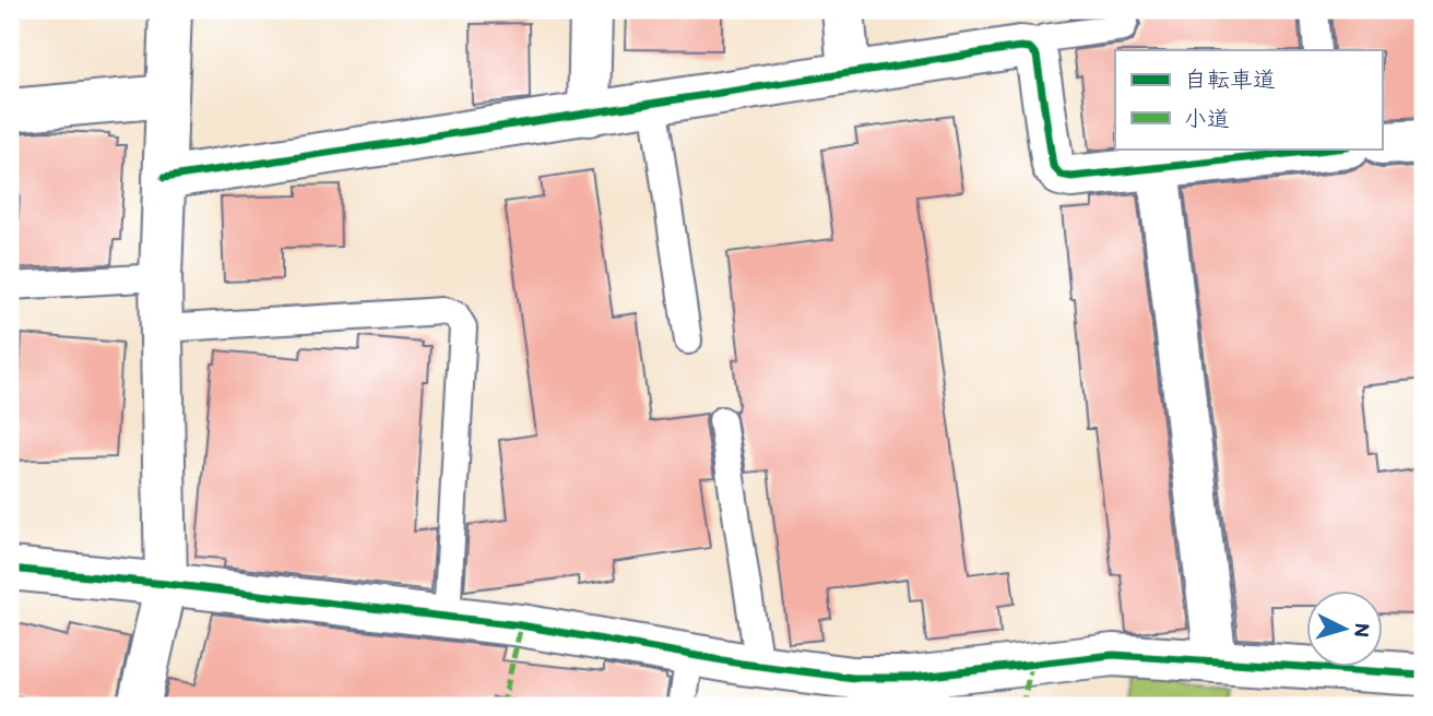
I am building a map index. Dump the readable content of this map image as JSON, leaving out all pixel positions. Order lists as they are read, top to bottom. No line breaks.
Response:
{"legend":["自転車道","小道"],"north":"right"}
